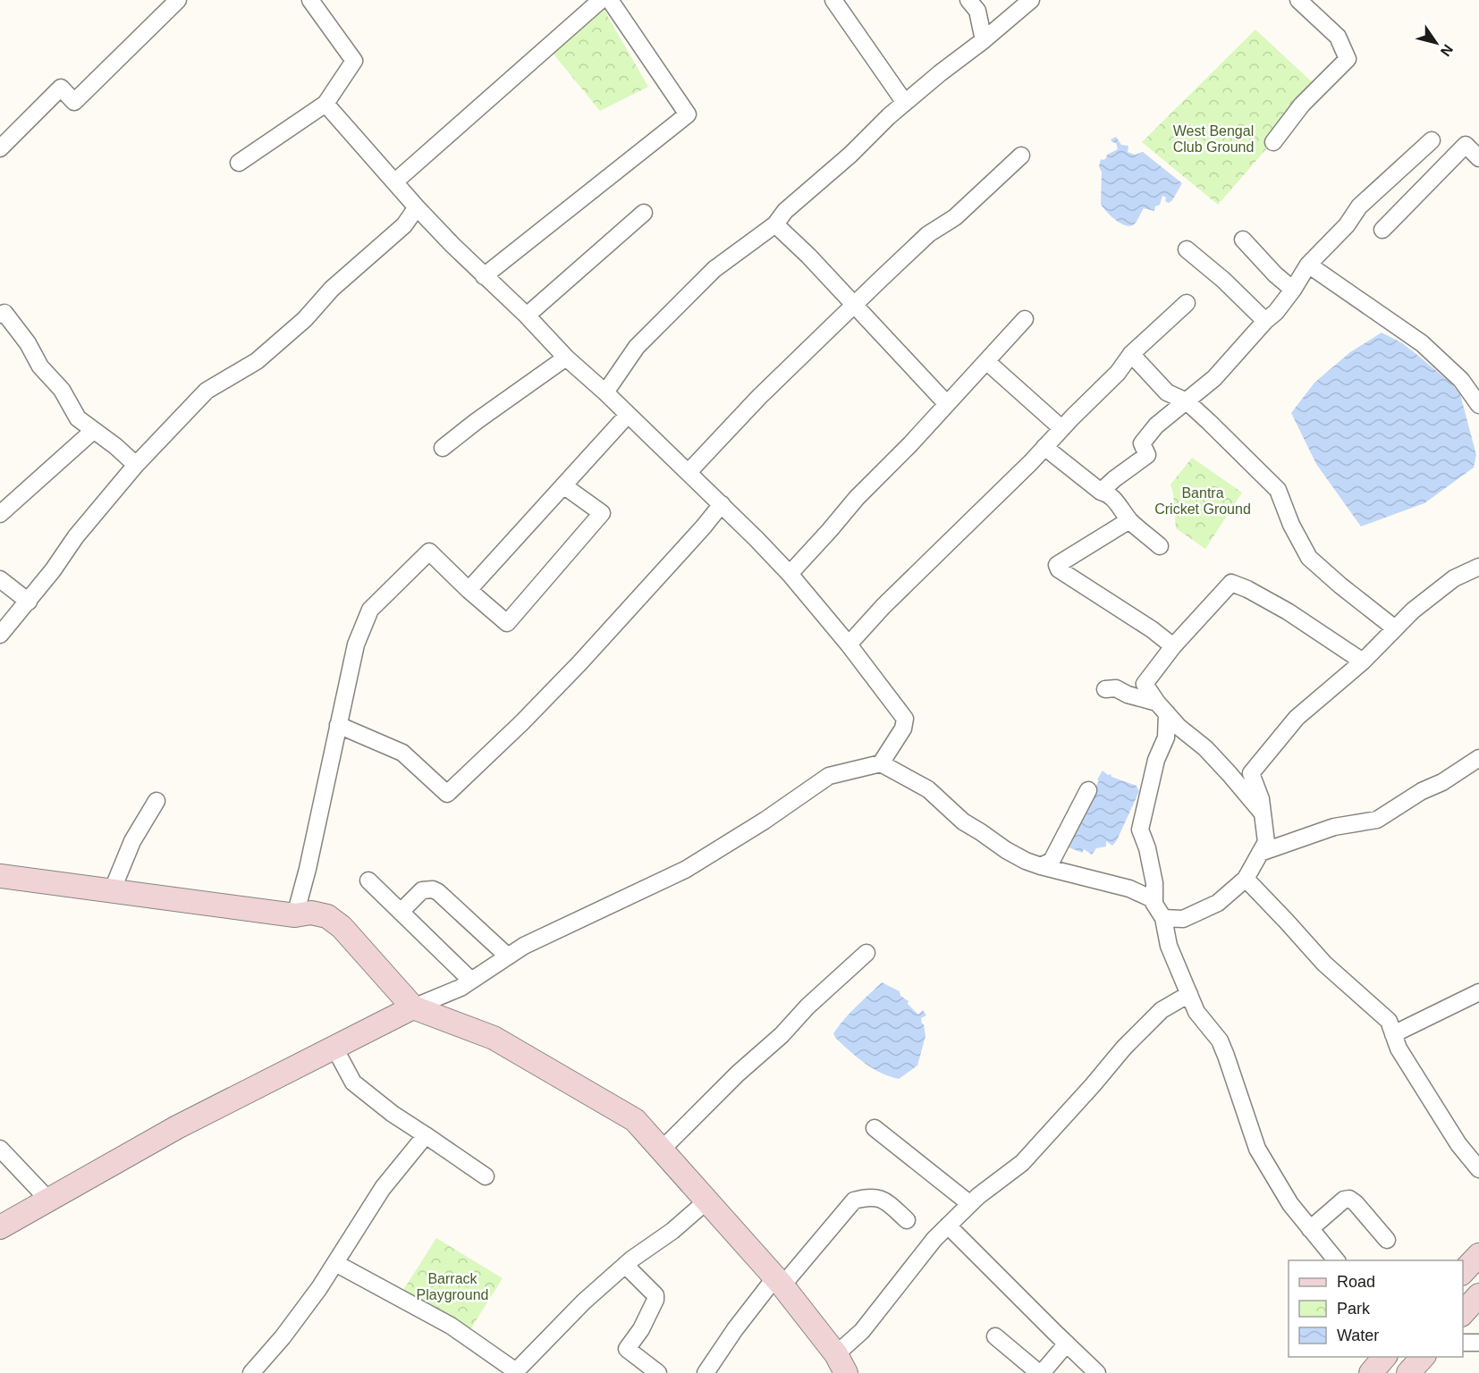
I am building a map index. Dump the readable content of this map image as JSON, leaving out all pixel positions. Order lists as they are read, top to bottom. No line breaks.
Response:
{"parks":["West Bengal Club Ground","Bantra Cricket Ground","Barrack Playground"],"legend":["Road","Park","Water"],"north":"bottom right"}
